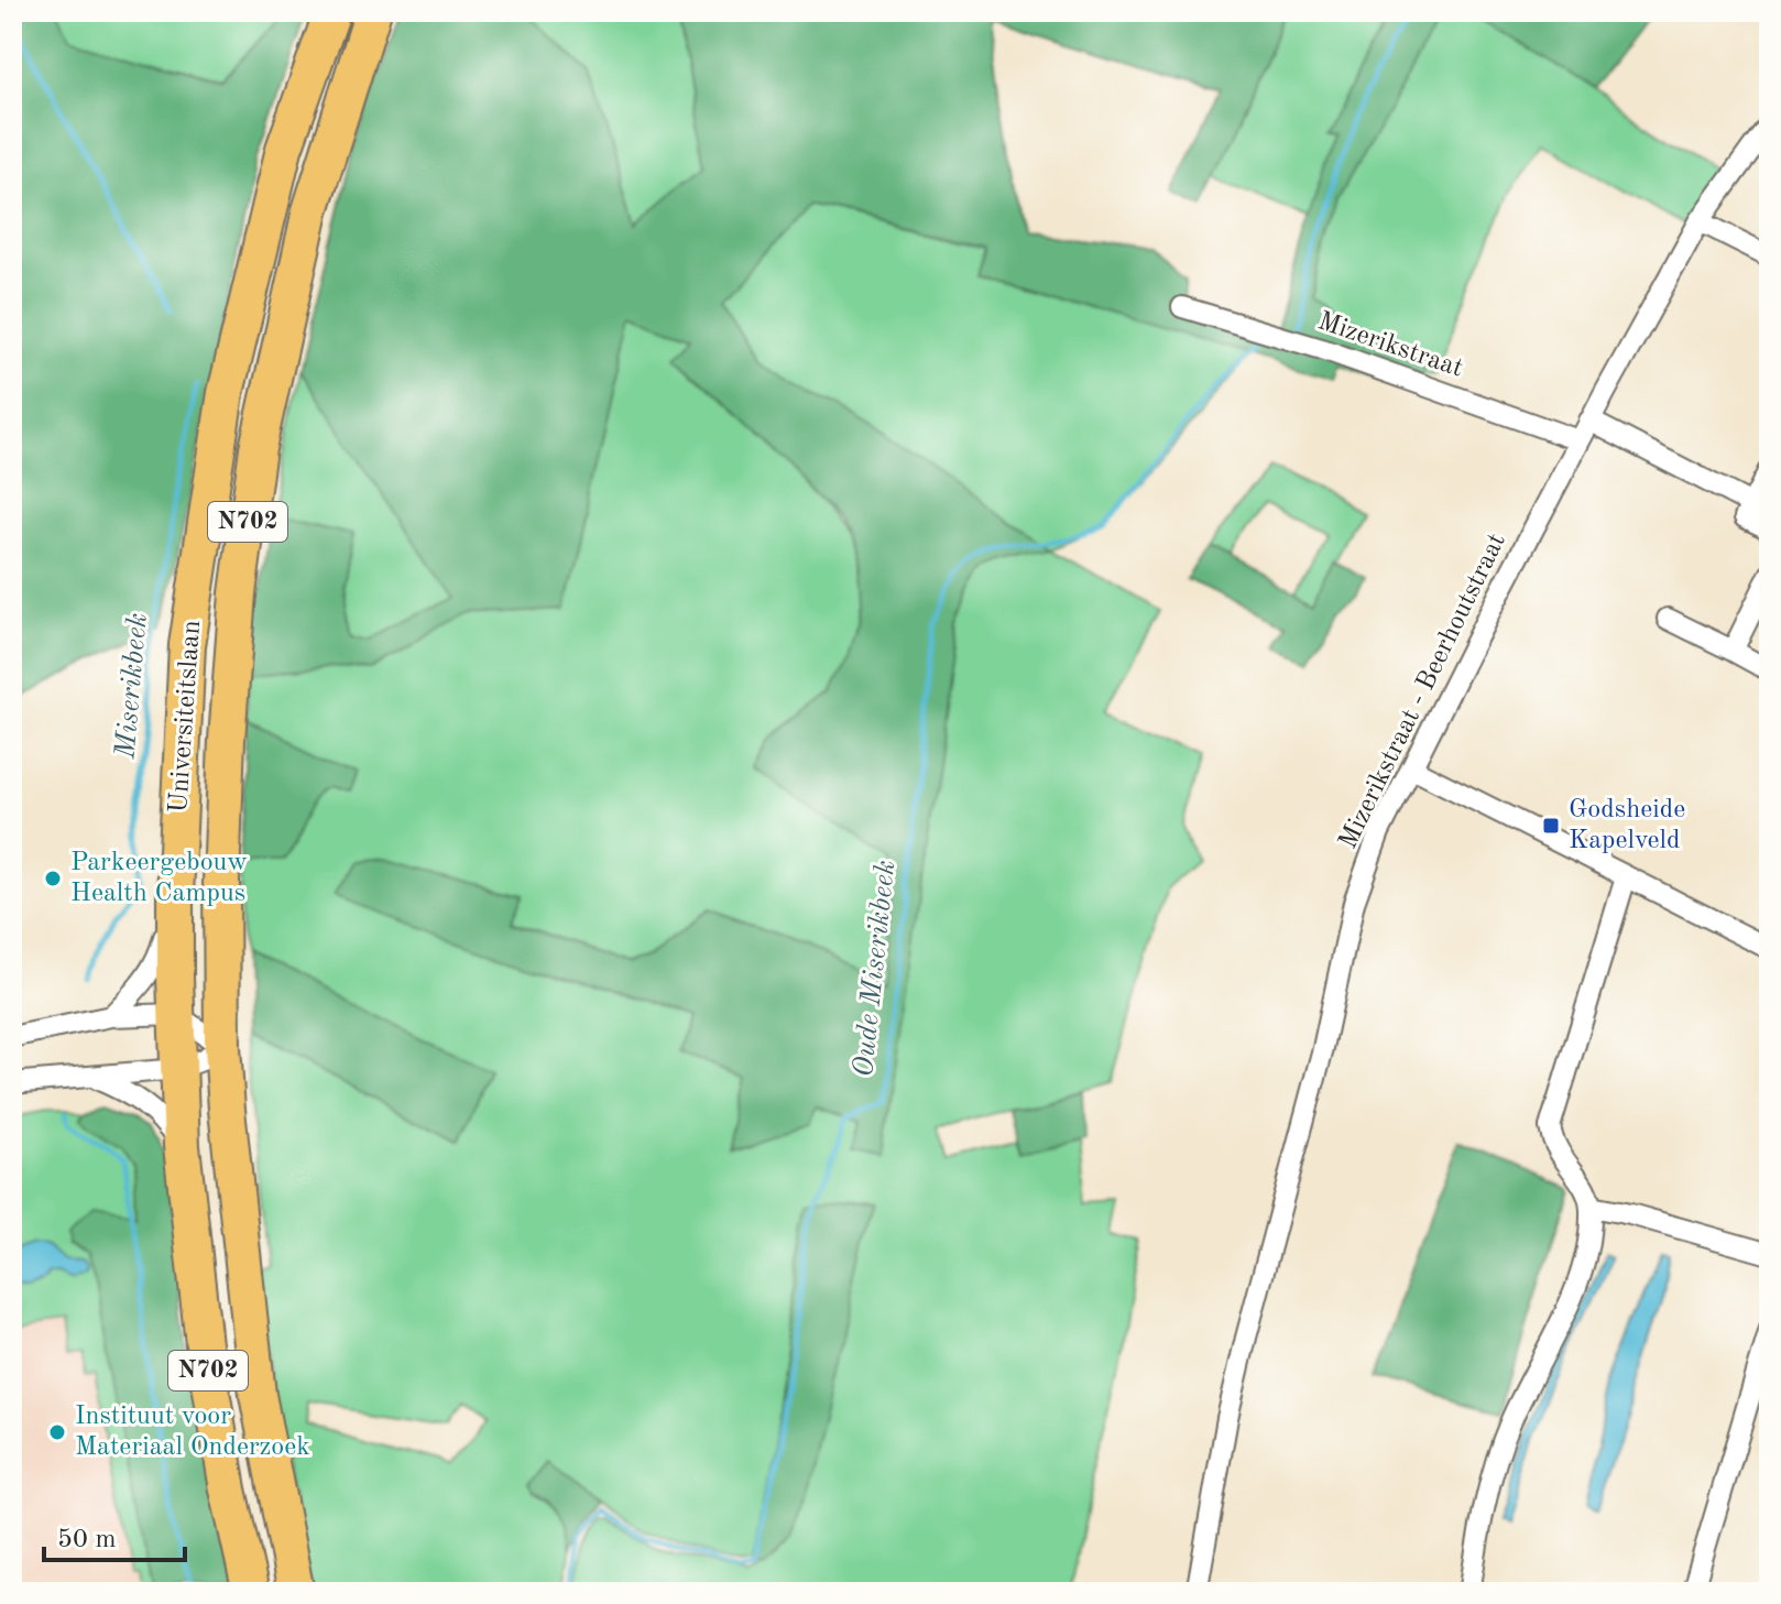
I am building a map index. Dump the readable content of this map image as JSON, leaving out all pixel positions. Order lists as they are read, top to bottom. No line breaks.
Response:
{"streets":{"highway":["N702","Universiteitslaan"],"street":["Mizerikstraat","Mizerikstraat - Beerhoutstraat"]},"crossings":[["Mizerikstraat","Mizerikstraat - Beerhoutstraat"]],"water":["Miserikbeek","Oude Miserikbeek"],"places":{"transit":["Godsheide Kapelveld"],"other":["Parkeergebouw Health Campus","Instituut voor Materiaal Onderzoek"]},"scale_bar":"50 m"}
